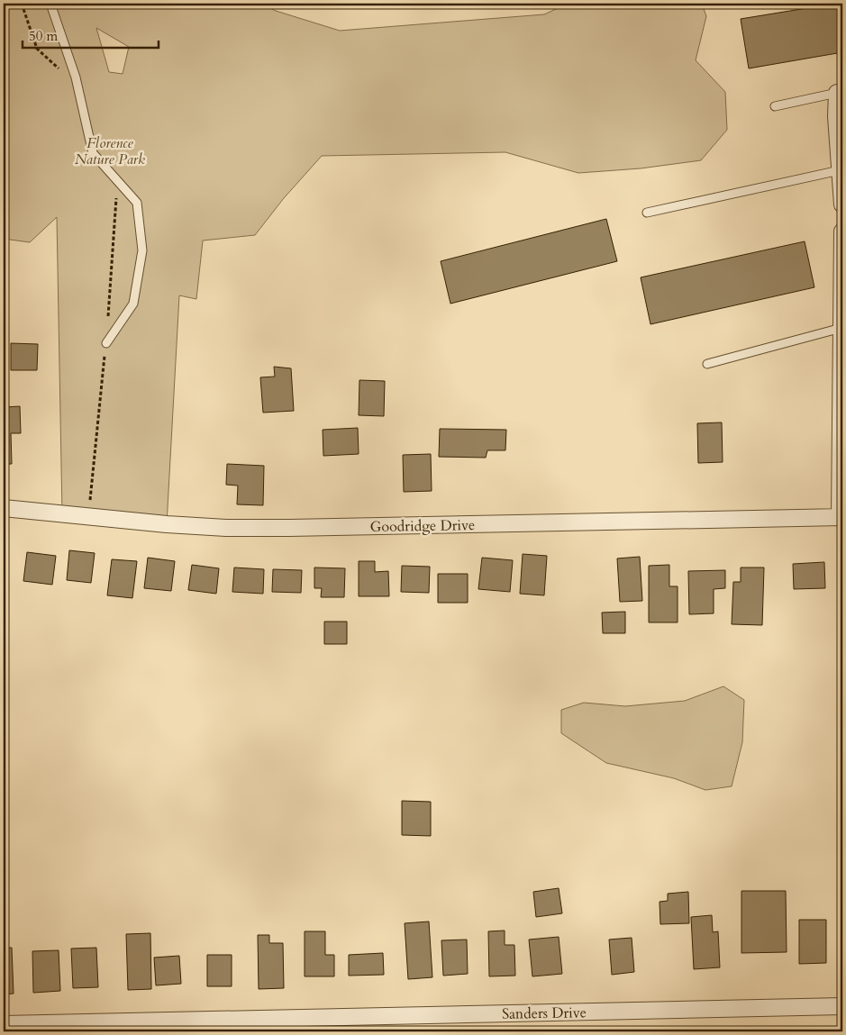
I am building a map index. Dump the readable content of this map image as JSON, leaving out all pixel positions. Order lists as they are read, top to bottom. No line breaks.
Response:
{"streets":{"street":["Goodridge Drive","Sanders Drive"]},"parks":["Florence Nature Park"],"scale_bar":"50 m"}
